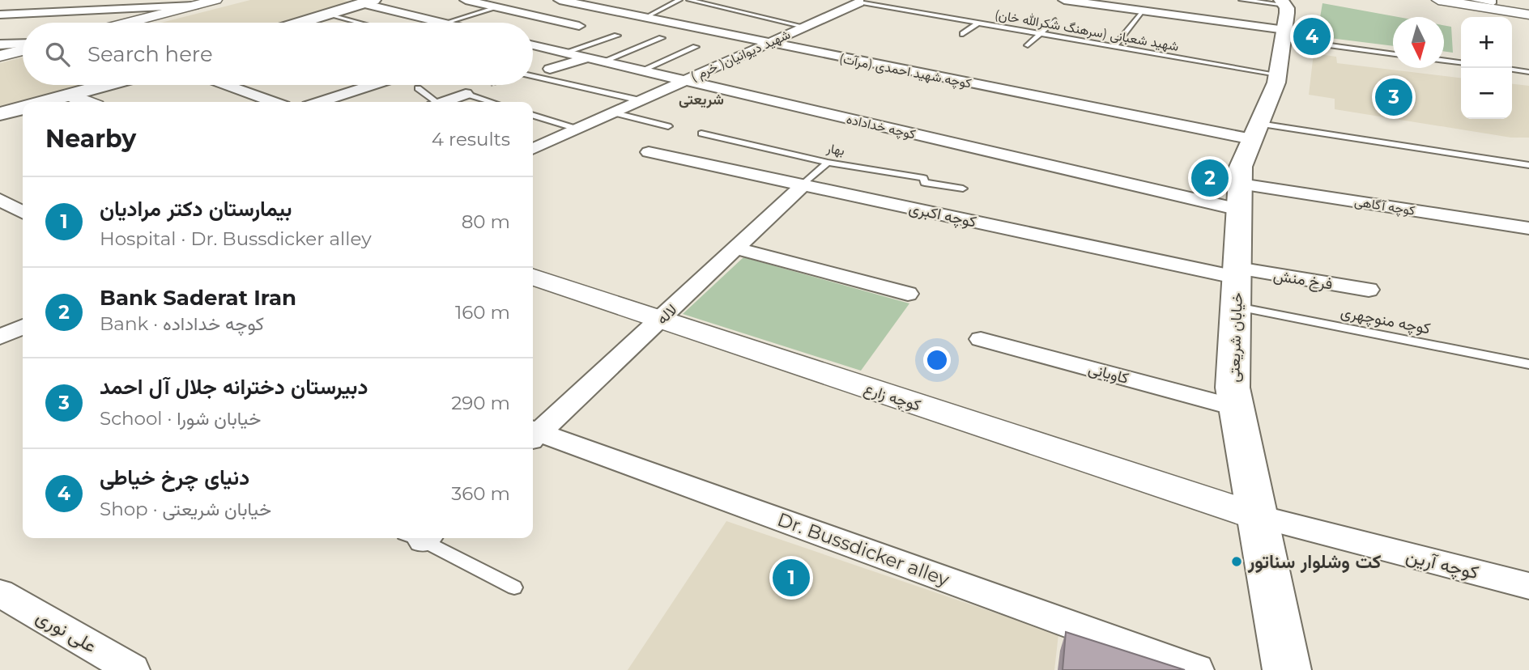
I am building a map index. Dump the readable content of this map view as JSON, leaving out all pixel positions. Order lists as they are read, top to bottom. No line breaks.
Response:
{"streets":{"main road":["خیابان شریعتی"],"street":["شهید دیوانیان( خرم )","کوچه شهید احمدی (مرآت)","کوچه خداداده","کوچه آگاهی","کوچه اکبری","فرخ منش","لاله","کاویانی","کوچه زارع","Dr. Bussdicker alley","کوچه آرین","علی نوری"],"lane":["شهید شعبانی (سرهنگ شکرالله خان)","بهار","کوچه منوچهری"]},"crossings":[["شهید شعبانی (سرهنگ شکرالله خان)","شهید دیوانیان( خرم )"],["شهید شعبانی (سرهنگ شکرالله خان)","خیابان شریعتی"],["شهید دیوانیان( خرم )","کوچه شهید احمدی (مرآت)"],["شهید دیوانیان( خرم )","کوچه خداداده"],["کوچه شهید احمدی (مرآت)","خیابان شریعتی"],["کوچه خداداده","کوچه آگاهی"],["کوچه خداداده","خیابان شریعتی"],["کوچه آگاهی","خیابان شریعتی"],["کوچه اکبری","فرخ منش"],["کوچه اکبری","لاله"],["کوچه اکبری","کوچه منوچهری"],["کوچه اکبری","خیابان شریعتی"],["فرخ منش","کوچه منوچهری"],["فرخ منش","خیابان شریعتی"],["لاله","کوچه زارع"],["کوچه منوچهری","خیابان شریعتی"],["خیابان شریعتی","کاویانی"],["خیابان شریعتی","کوچه زارع"],["خیابان شریعتی","کوچه آرین"],["کوچه زارع","کوچه آرین"]],"districts":["شریعتی"],"places":["کت وشلوار سناتور"],"north":"bottom","page":{"pins":["4","3","2","1"],"map_buttons":["+","−"],"search":"Search here","heading":["Nearby","4 results"],"list":[{"mark":"1","name":"بیمارستان دکتر مرادیان","note":"Hospital · Dr. Bussdicker alley","value":"80 m"},{"mark":"2","name":"Bank Saderat Iran","note":"Bank · کوچه خداداده","value":"160 m"},{"mark":"3","name":"دبیرستان دخترانه جلال آل احمد","note":"School · خیابان شورا","value":"290 m"},{"mark":"4","name":"دنیای چرخ خیاطی","note":"Shop · خیابان شریعتی","value":"360 m"}]}}
